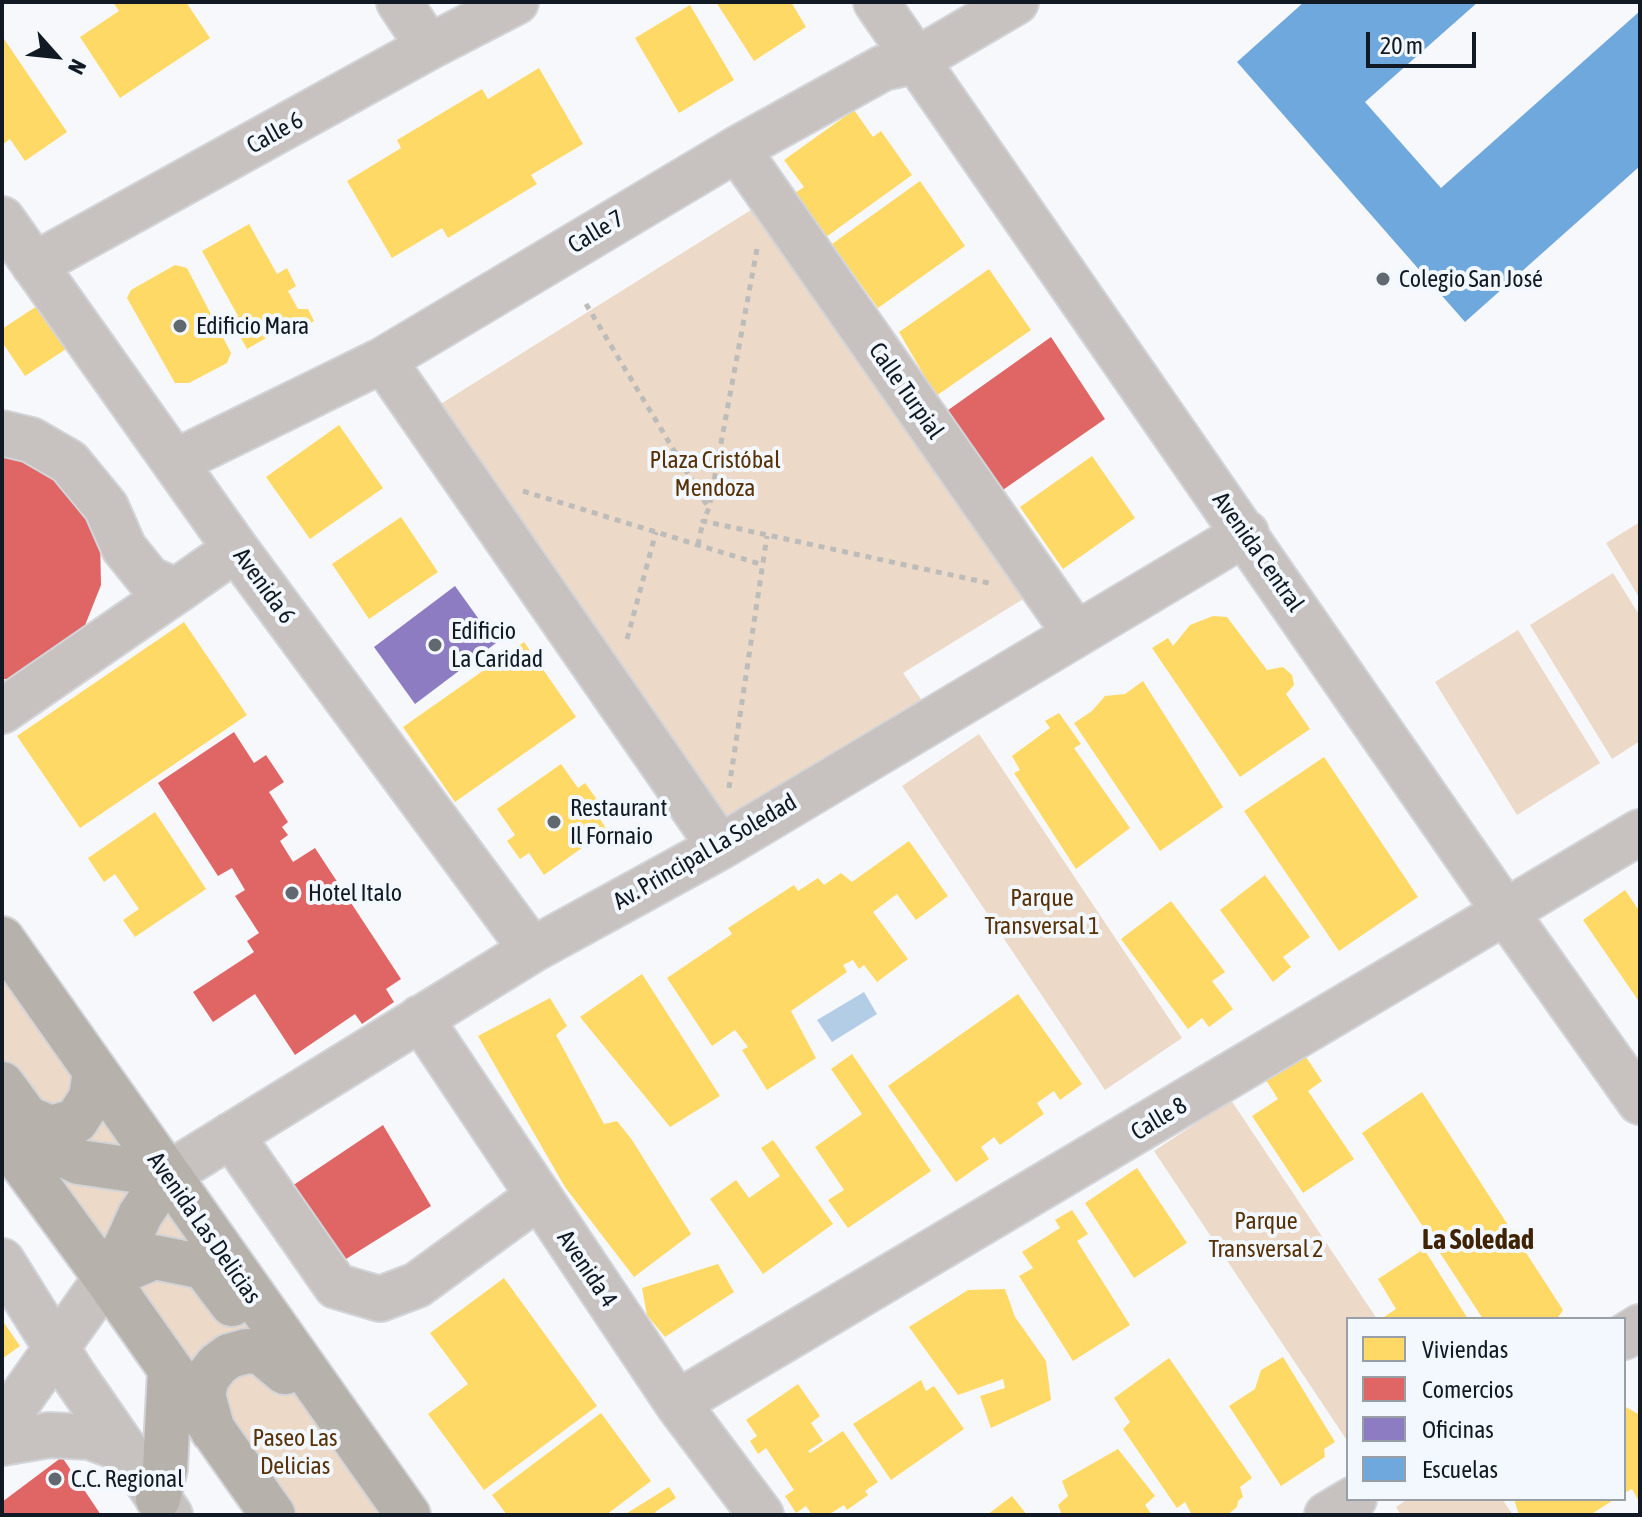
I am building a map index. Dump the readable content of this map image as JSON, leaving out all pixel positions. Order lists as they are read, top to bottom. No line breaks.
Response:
{"streets":{"main road":["Avenida Las Delicias"],"street":["Calle 6","Calle 7","Calle Turpial","Avenida Central","Avenida 6","Av. Principal La Soledad","Calle 8","Avenida 4"]},"crossings":[["Calle 6","Avenida 6"],["Calle 7","Calle Turpial"],["Calle 7","Avenida Central"],["Calle 7","Avenida 6"],["Calle Turpial","Av. Principal La Soledad"],["Avenida Central","Av. Principal La Soledad"],["Avenida Central","Calle 8"],["Avenida 6","Av. Principal La Soledad"],["Av. Principal La Soledad","Avenida Las Delicias"],["Av. Principal La Soledad","Avenida 4"],["Calle 8","Avenida 4"]],"districts":["La Soledad"],"parks":["Plaza Cristóbal Mendoza","Parque Transversal 1","Parque Transversal 2","Paseo Las Delicias"],"places":["Colegio San José","Edificio Mara","Edificio La Caridad","Restaurant Il Fornaio","Hotel Italo","C.C. Regional"],"legend":["Viviendas","Comercios","Oficinas","Escuelas"],"scale_bar":"20 m","north":"bottom right"}
